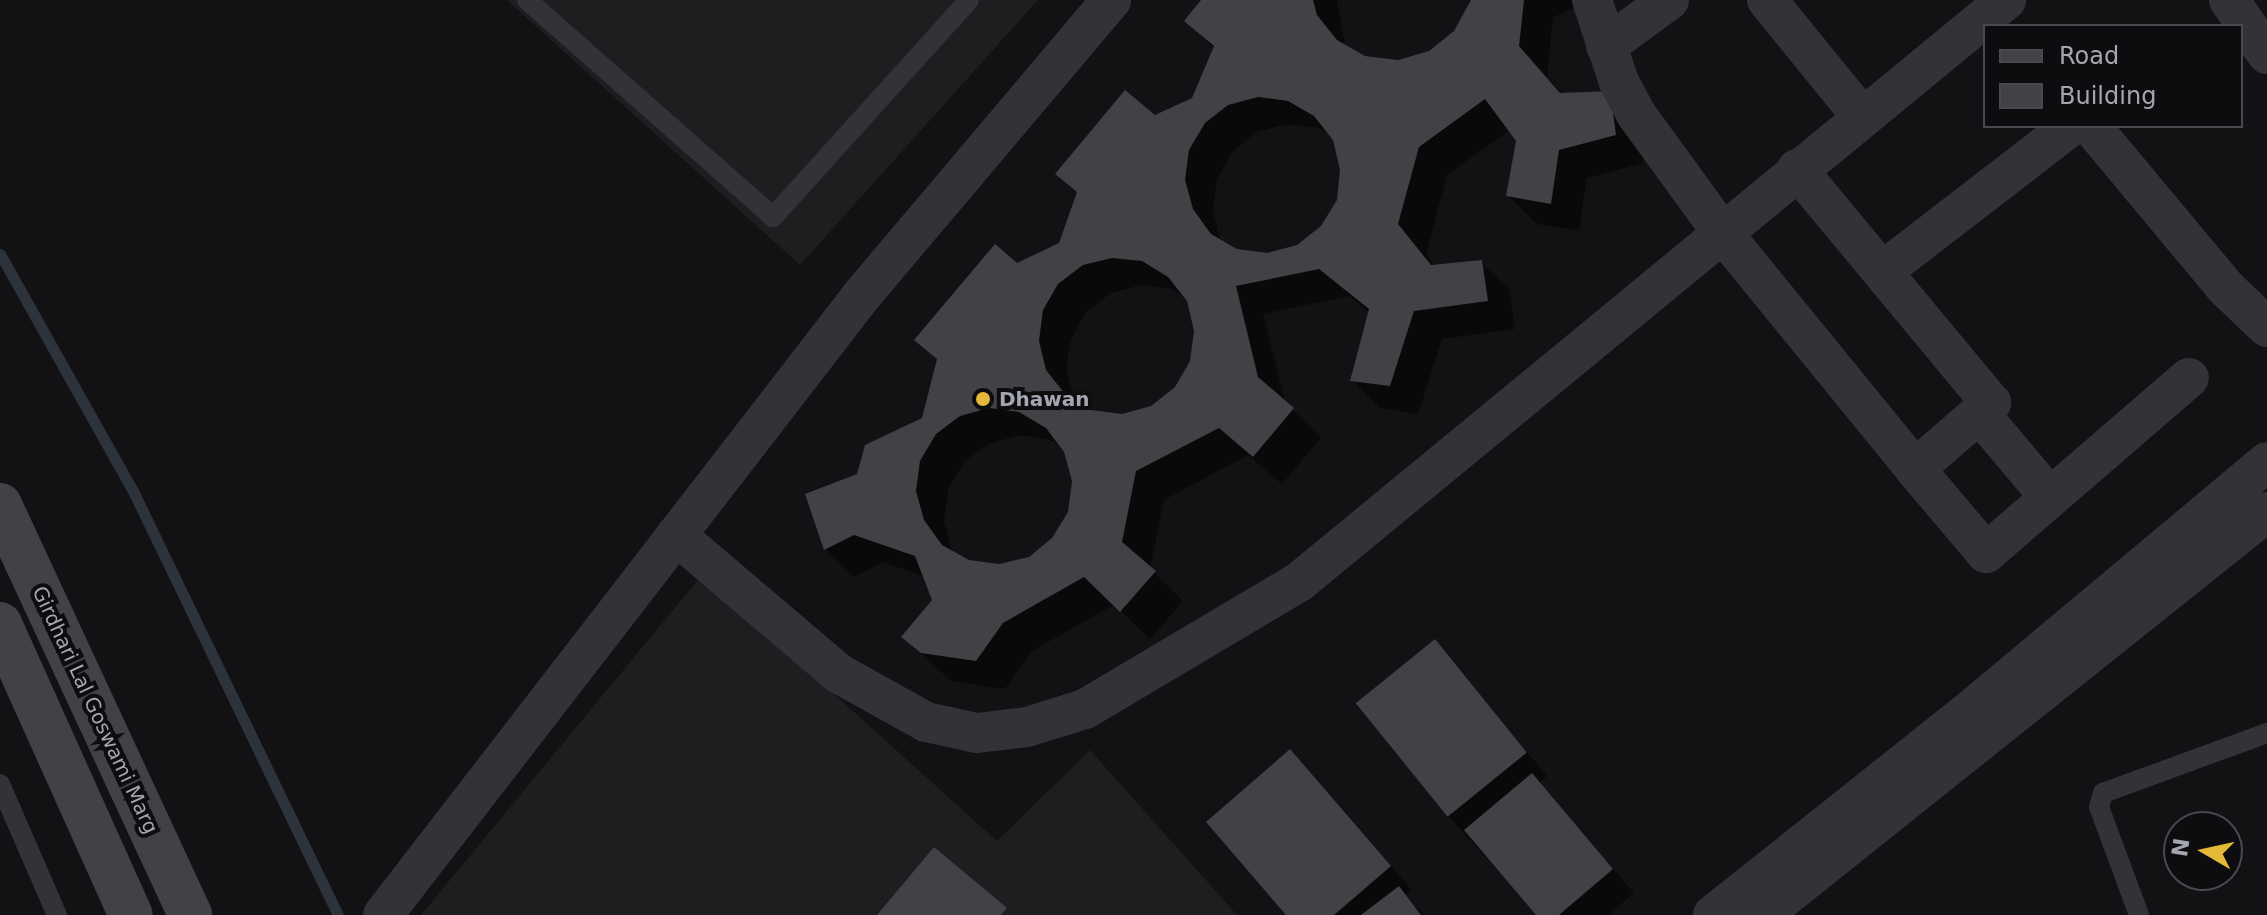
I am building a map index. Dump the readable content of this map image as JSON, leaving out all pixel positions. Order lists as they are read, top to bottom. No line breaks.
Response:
{"streets":{"main road":["Girdhari Lal Goswami Marg"]},"places":["Dhawan"],"legend":["Road","Building"],"north":"left"}
